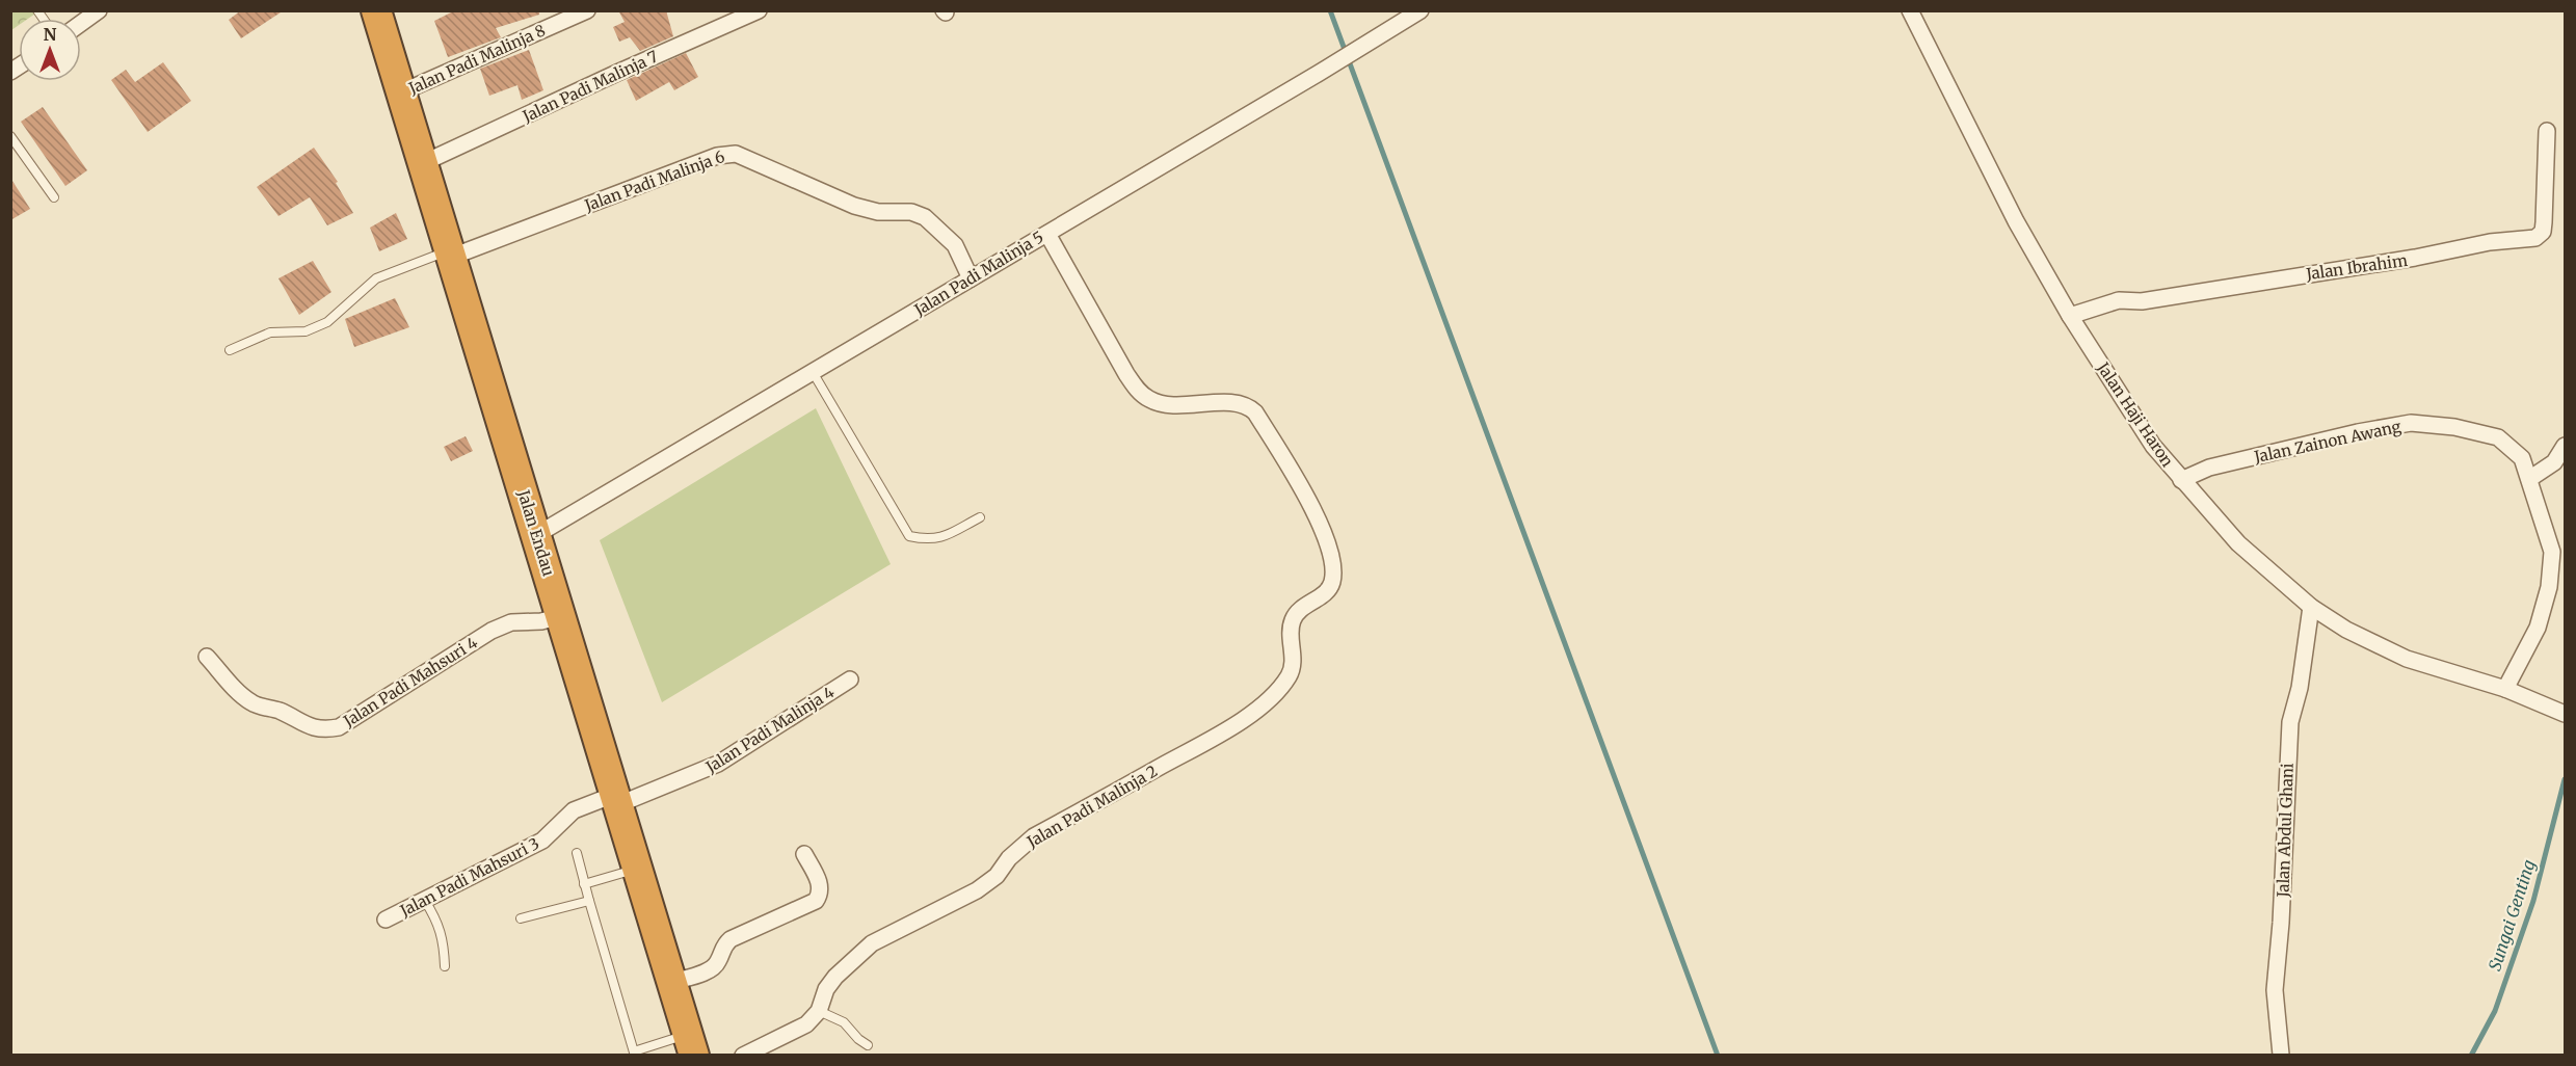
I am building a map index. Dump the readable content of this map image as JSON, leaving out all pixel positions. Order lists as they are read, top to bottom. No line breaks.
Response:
{"streets":{"highway":["Jalan Endau"],"street":["Jalan Padi Malinja 8","Jalan Padi Malinja 7","Jalan Padi Malinja 6","Jalan Ibrahim","Jalan Padi Malinja 5","Jalan Haji Haron","Jalan Zainon Awang","Jalan Padi Mahsuri 4","Jalan Padi Malinja 4","Jalan Padi Malinja 2","Jalan Abdul Ghani","Jalan Padi Mahsuri 3"]},"crossings":[["Jalan Padi Malinja 8","Jalan Endau"],["Jalan Padi Malinja 7","Jalan Endau"],["Jalan Padi Malinja 6","Jalan Padi Malinja 5"],["Jalan Padi Malinja 6","Jalan Endau"],["Jalan Ibrahim","Jalan Haji Haron"],["Jalan Padi Malinja 5","Jalan Endau"],["Jalan Padi Malinja 5","Jalan Padi Malinja 2"],["Jalan Haji Haron","Jalan Zainon Awang"],["Jalan Haji Haron","Jalan Abdul Ghani"],["Jalan Endau","Jalan Padi Mahsuri 4"],["Jalan Endau","Jalan Padi Malinja 4"],["Jalan Endau","Jalan Padi Mahsuri 3"],["Jalan Padi Malinja 4","Jalan Padi Mahsuri 3"]],"water":["Sungai Genting"],"north":"top"}
